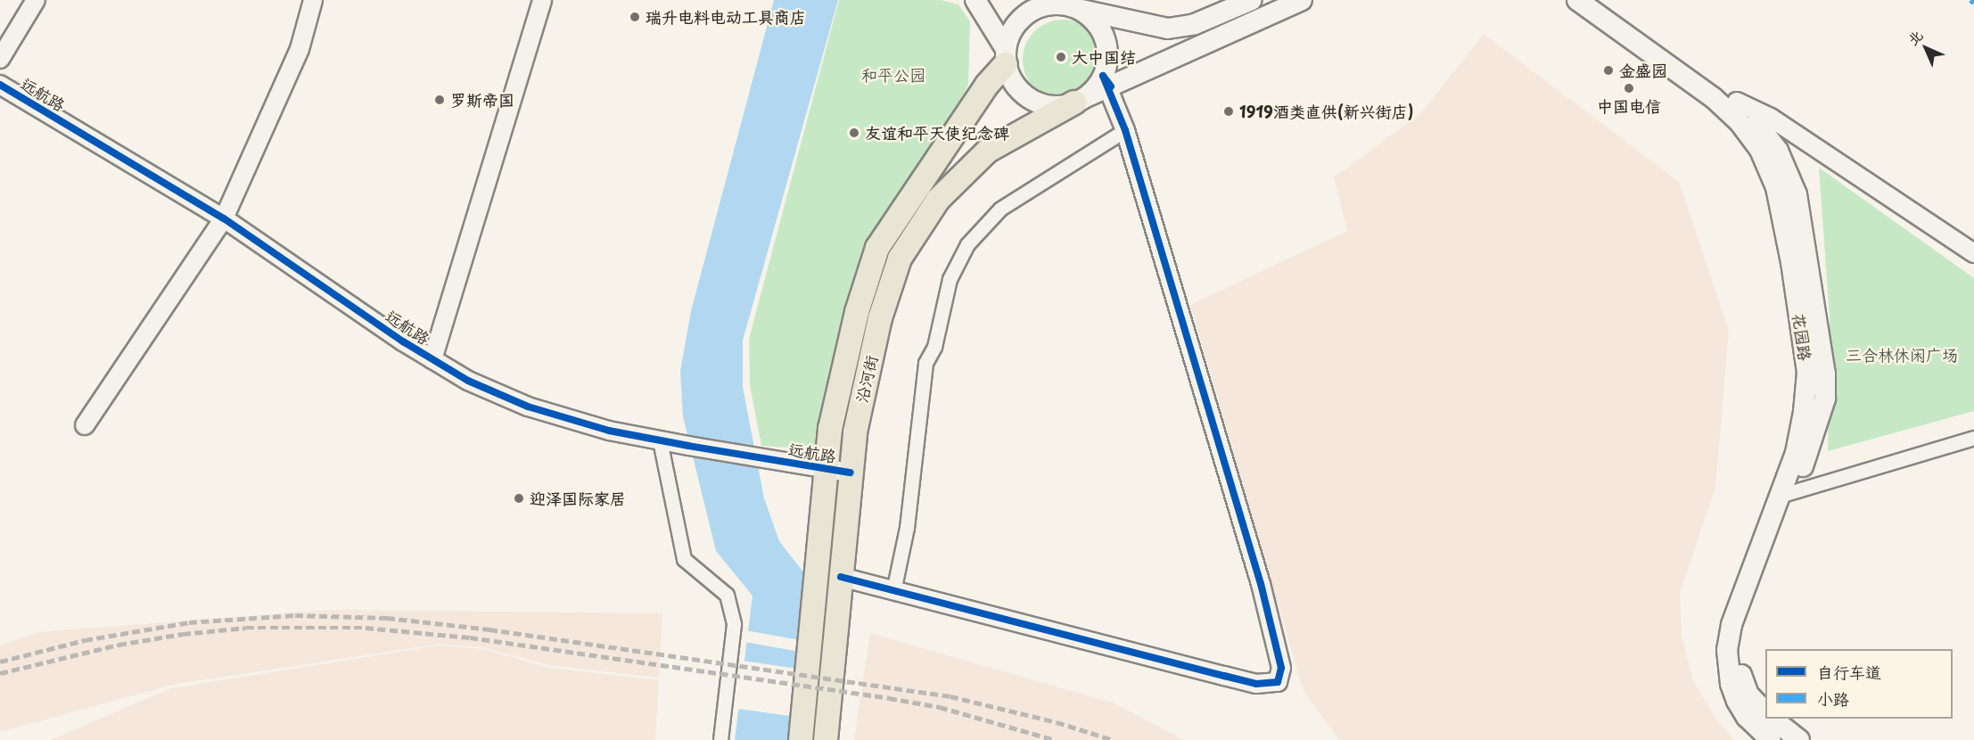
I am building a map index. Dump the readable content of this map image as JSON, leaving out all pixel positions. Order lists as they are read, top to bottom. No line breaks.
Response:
{"streets":{"main road":["花园路","沿河街"],"street":["远航路"]},"crossings":[["远航路","沿河街"]],"parks":["和平公园","三合林休闲广场"],"places":["瑞升电料电动工具商店","大中国结","金盛园","中国电信","罗斯帝国","1919酒类直供(新兴街店)","友谊和平天使纪念碑","迎泽国际家居"],"legend":["自行车道","小路"],"north":"top left"}
